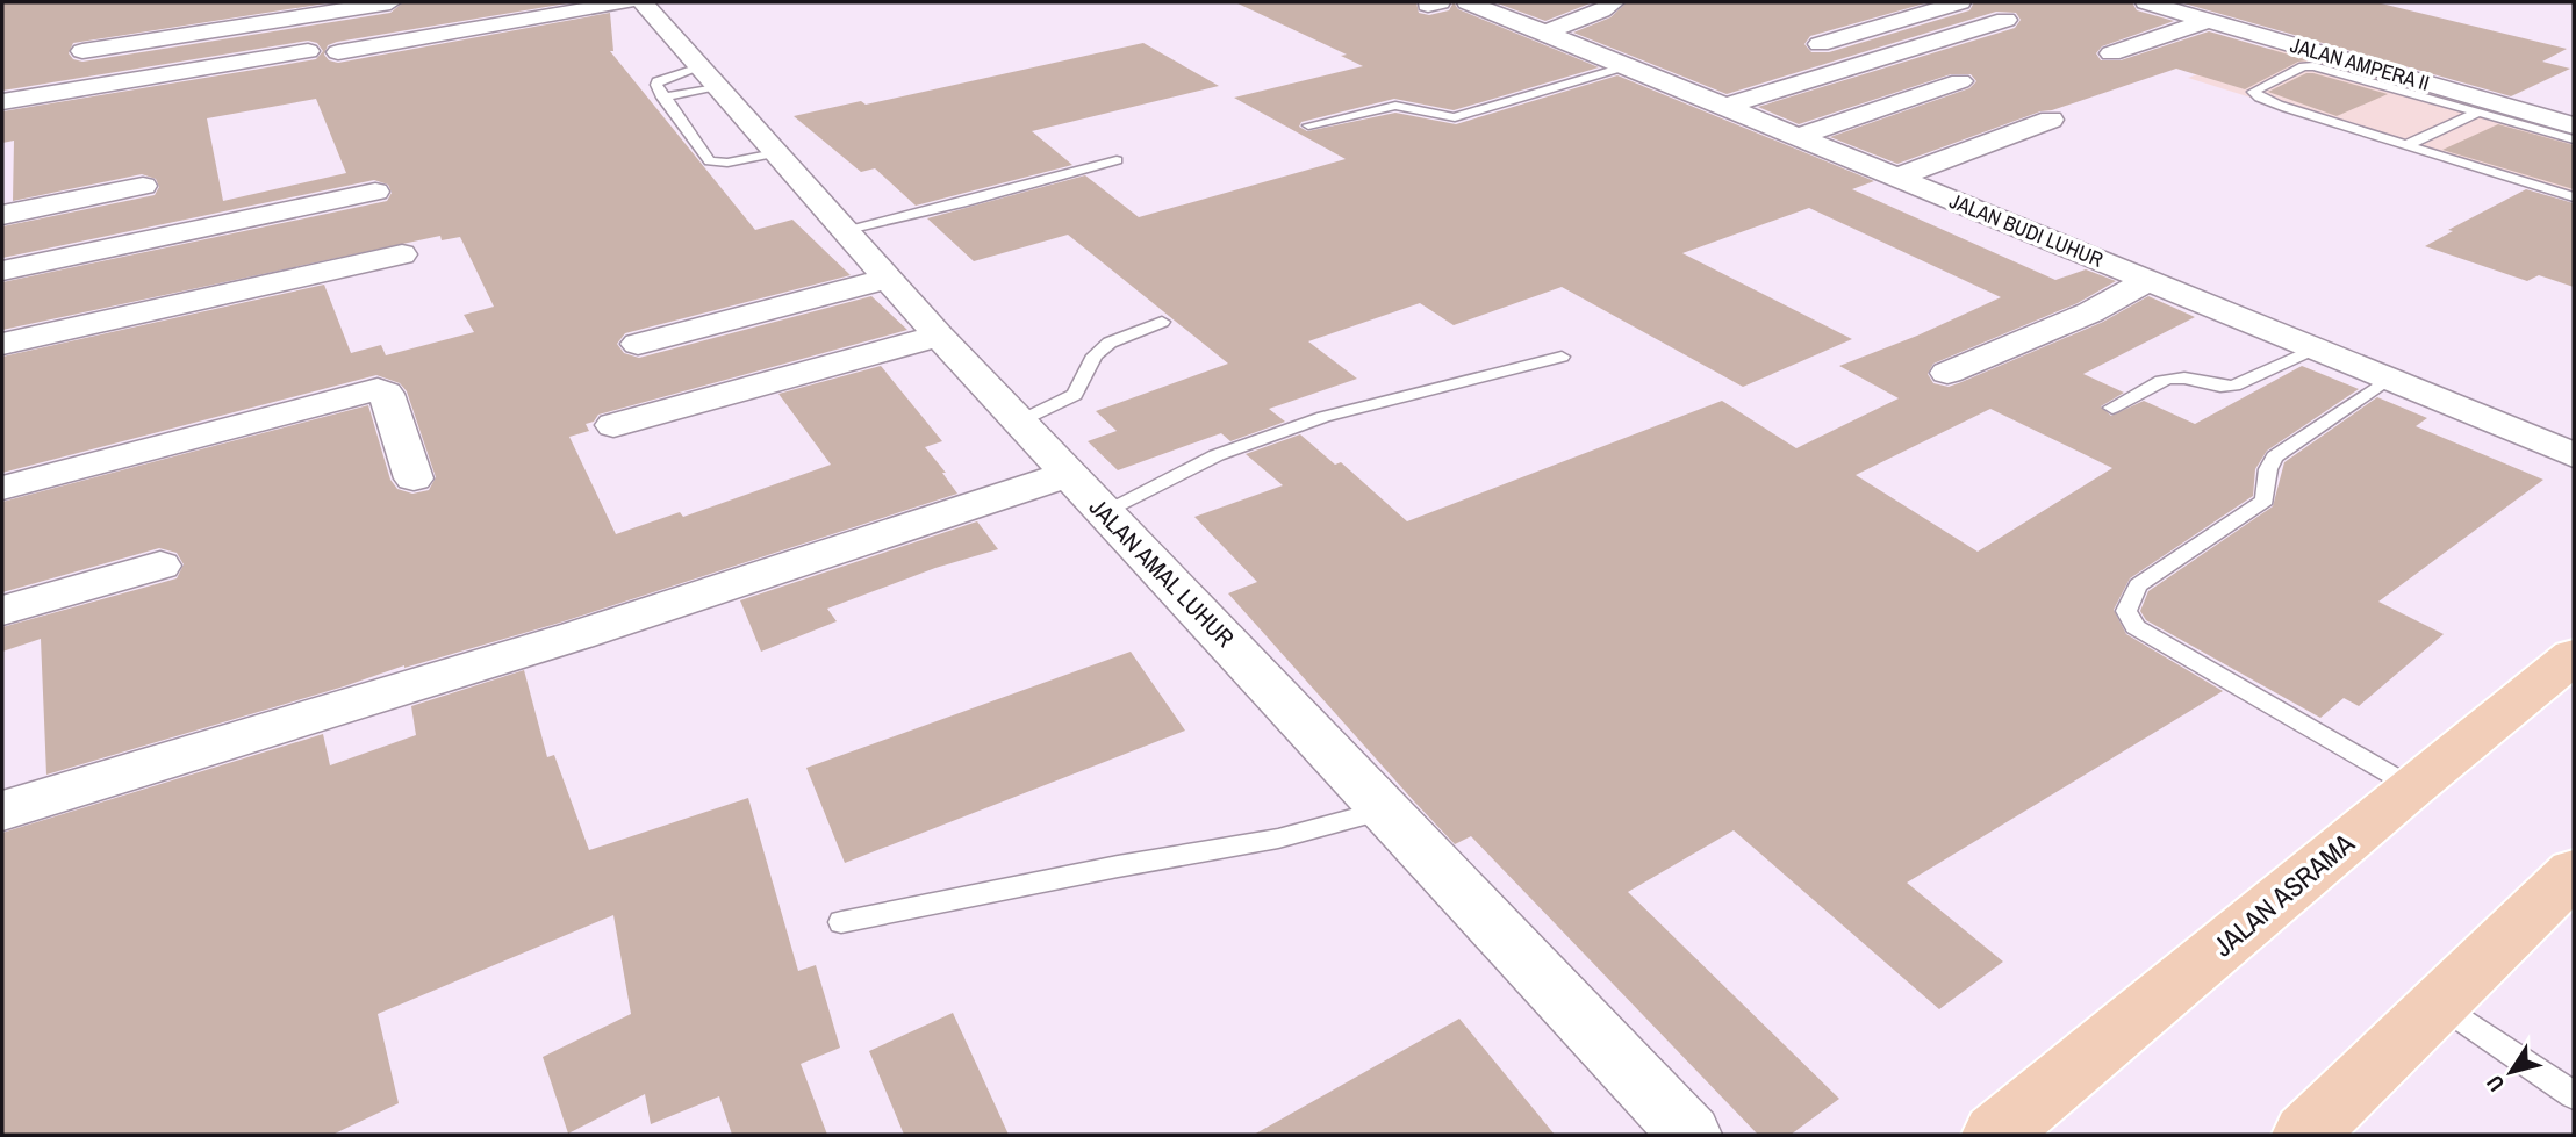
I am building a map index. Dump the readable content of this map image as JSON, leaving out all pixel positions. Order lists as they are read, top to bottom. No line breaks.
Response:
{"streets":{"highway":["JALAN ASRAMA"],"street":["JALAN AMPERA II","JALAN BUDI LUHUR","JALAN AMAL LUHUR"]},"north":"bottom left"}
